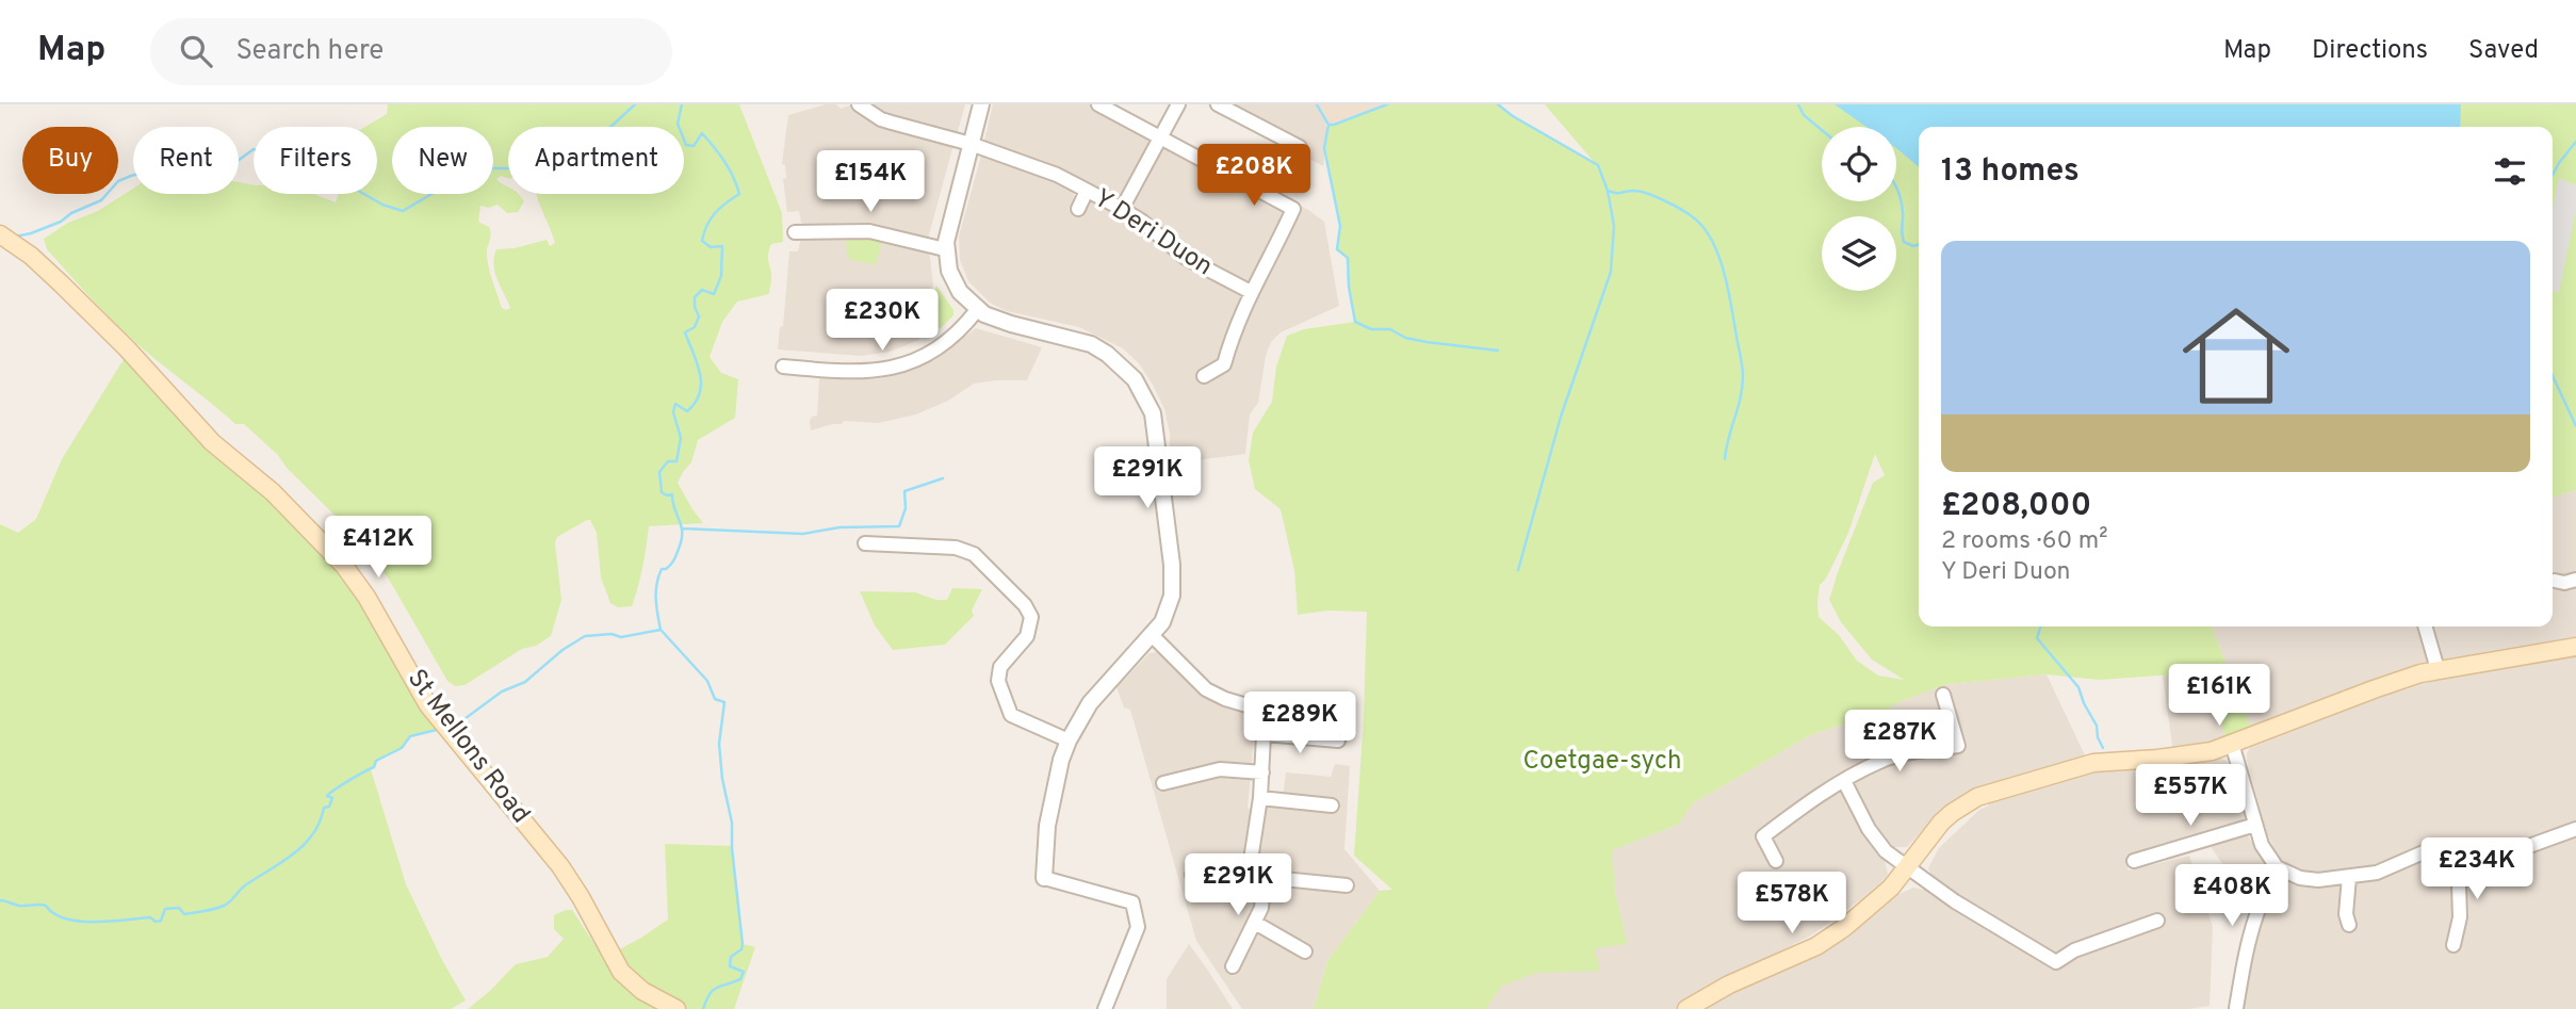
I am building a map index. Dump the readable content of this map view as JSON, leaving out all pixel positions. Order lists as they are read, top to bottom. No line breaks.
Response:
{"streets":{"main road":["St Mellons Road"],"street":["Y Deri Duon"]},"parks":["Coetgae-sych"],"page":{"header":"Map","search":"Search here","nav":["Map","Directions","Saved"],"chip":["Buy","Rent","Filters","New","Apartment"],"heading":"13 homes","price":["£208K","£154K","£230K","£291K","£412K","£161K","£289K","£287K","£557K","£234K","£291K","£408K","£578K"],"list":[{"name":"£208,000","note":"2 rooms · 60 m² · Y Deri Duon"}]}}
